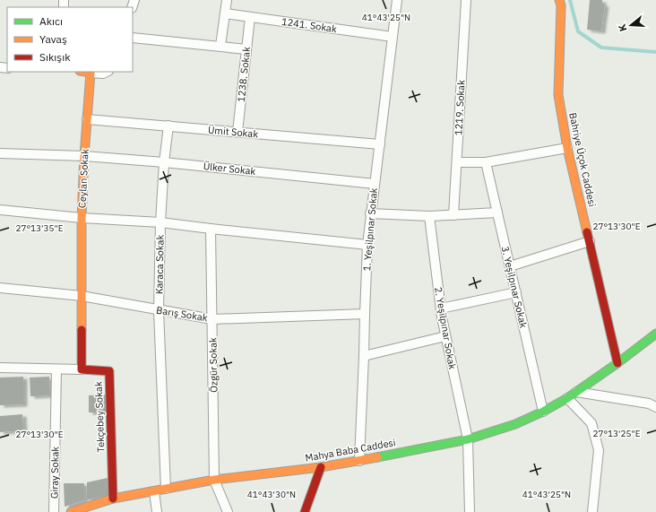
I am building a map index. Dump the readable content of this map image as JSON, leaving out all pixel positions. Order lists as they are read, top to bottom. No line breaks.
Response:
{"streets":{"street":["1241. Sokak","1238. Sokak","1219. Sokak","Ümit Sokak","Bahriye Üçok Caddesi","Ülker Sokak","Ceylan Sokak","1. Yeşilpınar Sokak","Karaca Sokak","3. Yeşilpınar Sokak","Barış Sokak","2. Yeşilpınar Sokak","Özgür Sokak","Tekçebey Sokak","Mahya Baba Caddesi","Giray Sokak"]},"crossings":[["1241. Sokak","1238. Sokak"],["1241. Sokak","1. Yeşilpınar Sokak"],["1238. Sokak","Ümit Sokak"],["Ümit Sokak","Ceylan Sokak"],["Ümit Sokak","1. Yeşilpınar Sokak"],["Ümit Sokak","Karaca Sokak"],["Bahriye Üçok Caddesi","Mahya Baba Caddesi"],["Ülker Sokak","Ceylan Sokak"],["Ülker Sokak","1. Yeşilpınar Sokak"],["Ülker Sokak","Karaca Sokak"],["Ceylan Sokak","Barış Sokak"],["1. Yeşilpınar Sokak","Barış Sokak"],["1. Yeşilpınar Sokak","Mahya Baba Caddesi"],["Karaca Sokak","Barış Sokak"],["Karaca Sokak","Mahya Baba Caddesi"],["3. Yeşilpınar Sokak","Mahya Baba Caddesi"],["Barış Sokak","Özgür Sokak"],["2. Yeşilpınar Sokak","Mahya Baba Caddesi"],["Özgür Sokak","Mahya Baba Caddesi"],["Tekçebey Sokak","Mahya Baba Caddesi"]],"legend":["Akıcı","Yavaş","Sıkışık"],"north":"left","coordinates":["41°43'25\"N","27°13'30\"E","27°13'35\"E","27°13'25\"E","41°43'30\"N"]}
